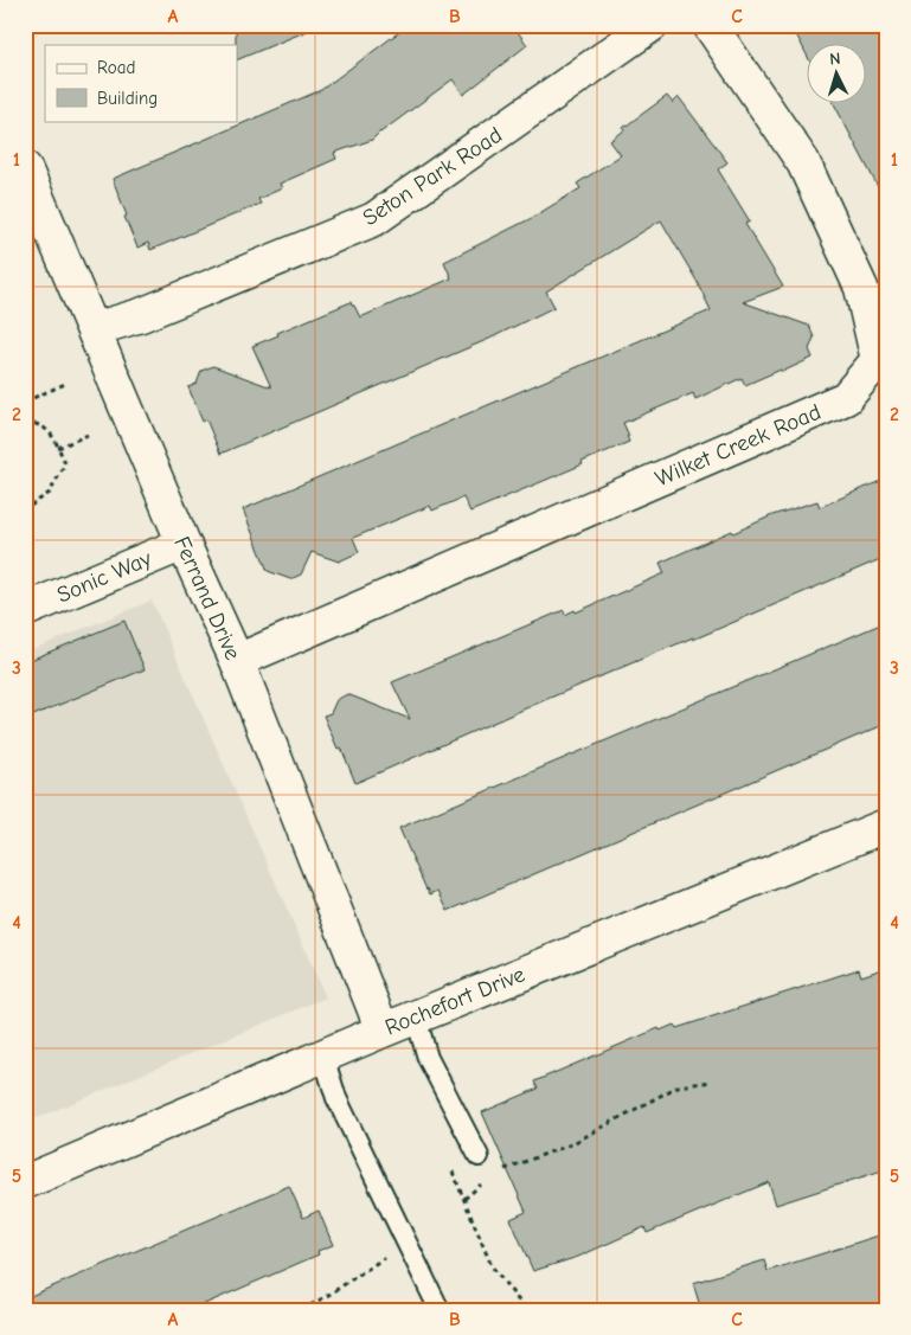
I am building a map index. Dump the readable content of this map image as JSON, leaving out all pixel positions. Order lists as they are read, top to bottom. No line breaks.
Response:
{"streets":{"street":["Seton Park Road","Wilket Creek Road","Sonic Way","Ferrand Drive","Rochefort Drive"]},"crossings":[["Seton Park Road","Ferrand Drive"],["Wilket Creek Road","Ferrand Drive"],["Sonic Way","Ferrand Drive"],["Ferrand Drive","Rochefort Drive"]],"legend":["Road","Building"],"north":"top","grid":{"columns":["A","B","C"],"rows":["1","2","3","4","5"]}}
